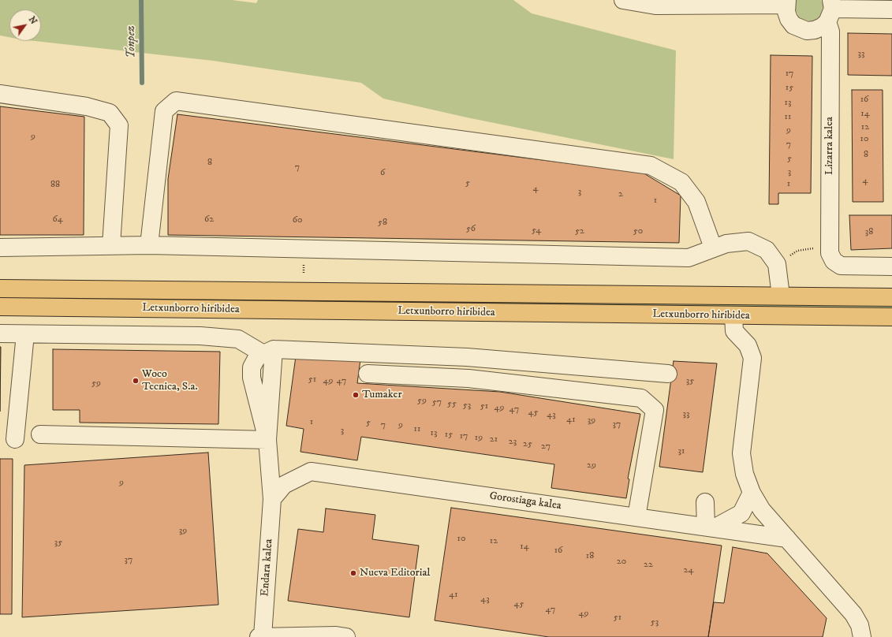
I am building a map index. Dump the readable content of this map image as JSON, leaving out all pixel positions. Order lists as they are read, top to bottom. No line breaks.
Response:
{"streets":{"main road":["Letxunborro hiribidea"],"street":["Lizarra kalea","Gorostiaga kalea","Endara kalea"]},"crossings":[["Gorostiaga kalea","Endara kalea"]],"water":["Tonpez"],"places":["Woco Tecnica, S.a.","Tumaker","Nueva Editorial"],"house_numbers":["33","17","15","16","13","14","11","12","9","9","10","7","8","5","8","7","3","6","4","5","1","88","4","3","2","1","64","62","60","58","56","54","52","50","38","51","49","47","35","59","59","57","55","53","51","49","47","45","33","43","41","39","1","5","37","7","9","11","3","13","15","17","19","21","23","25","27","31","29","9","39","10","12","35","14","16","18","37","20","22","24","41","43","45","47","49","51","53"],"north":"top right"}
